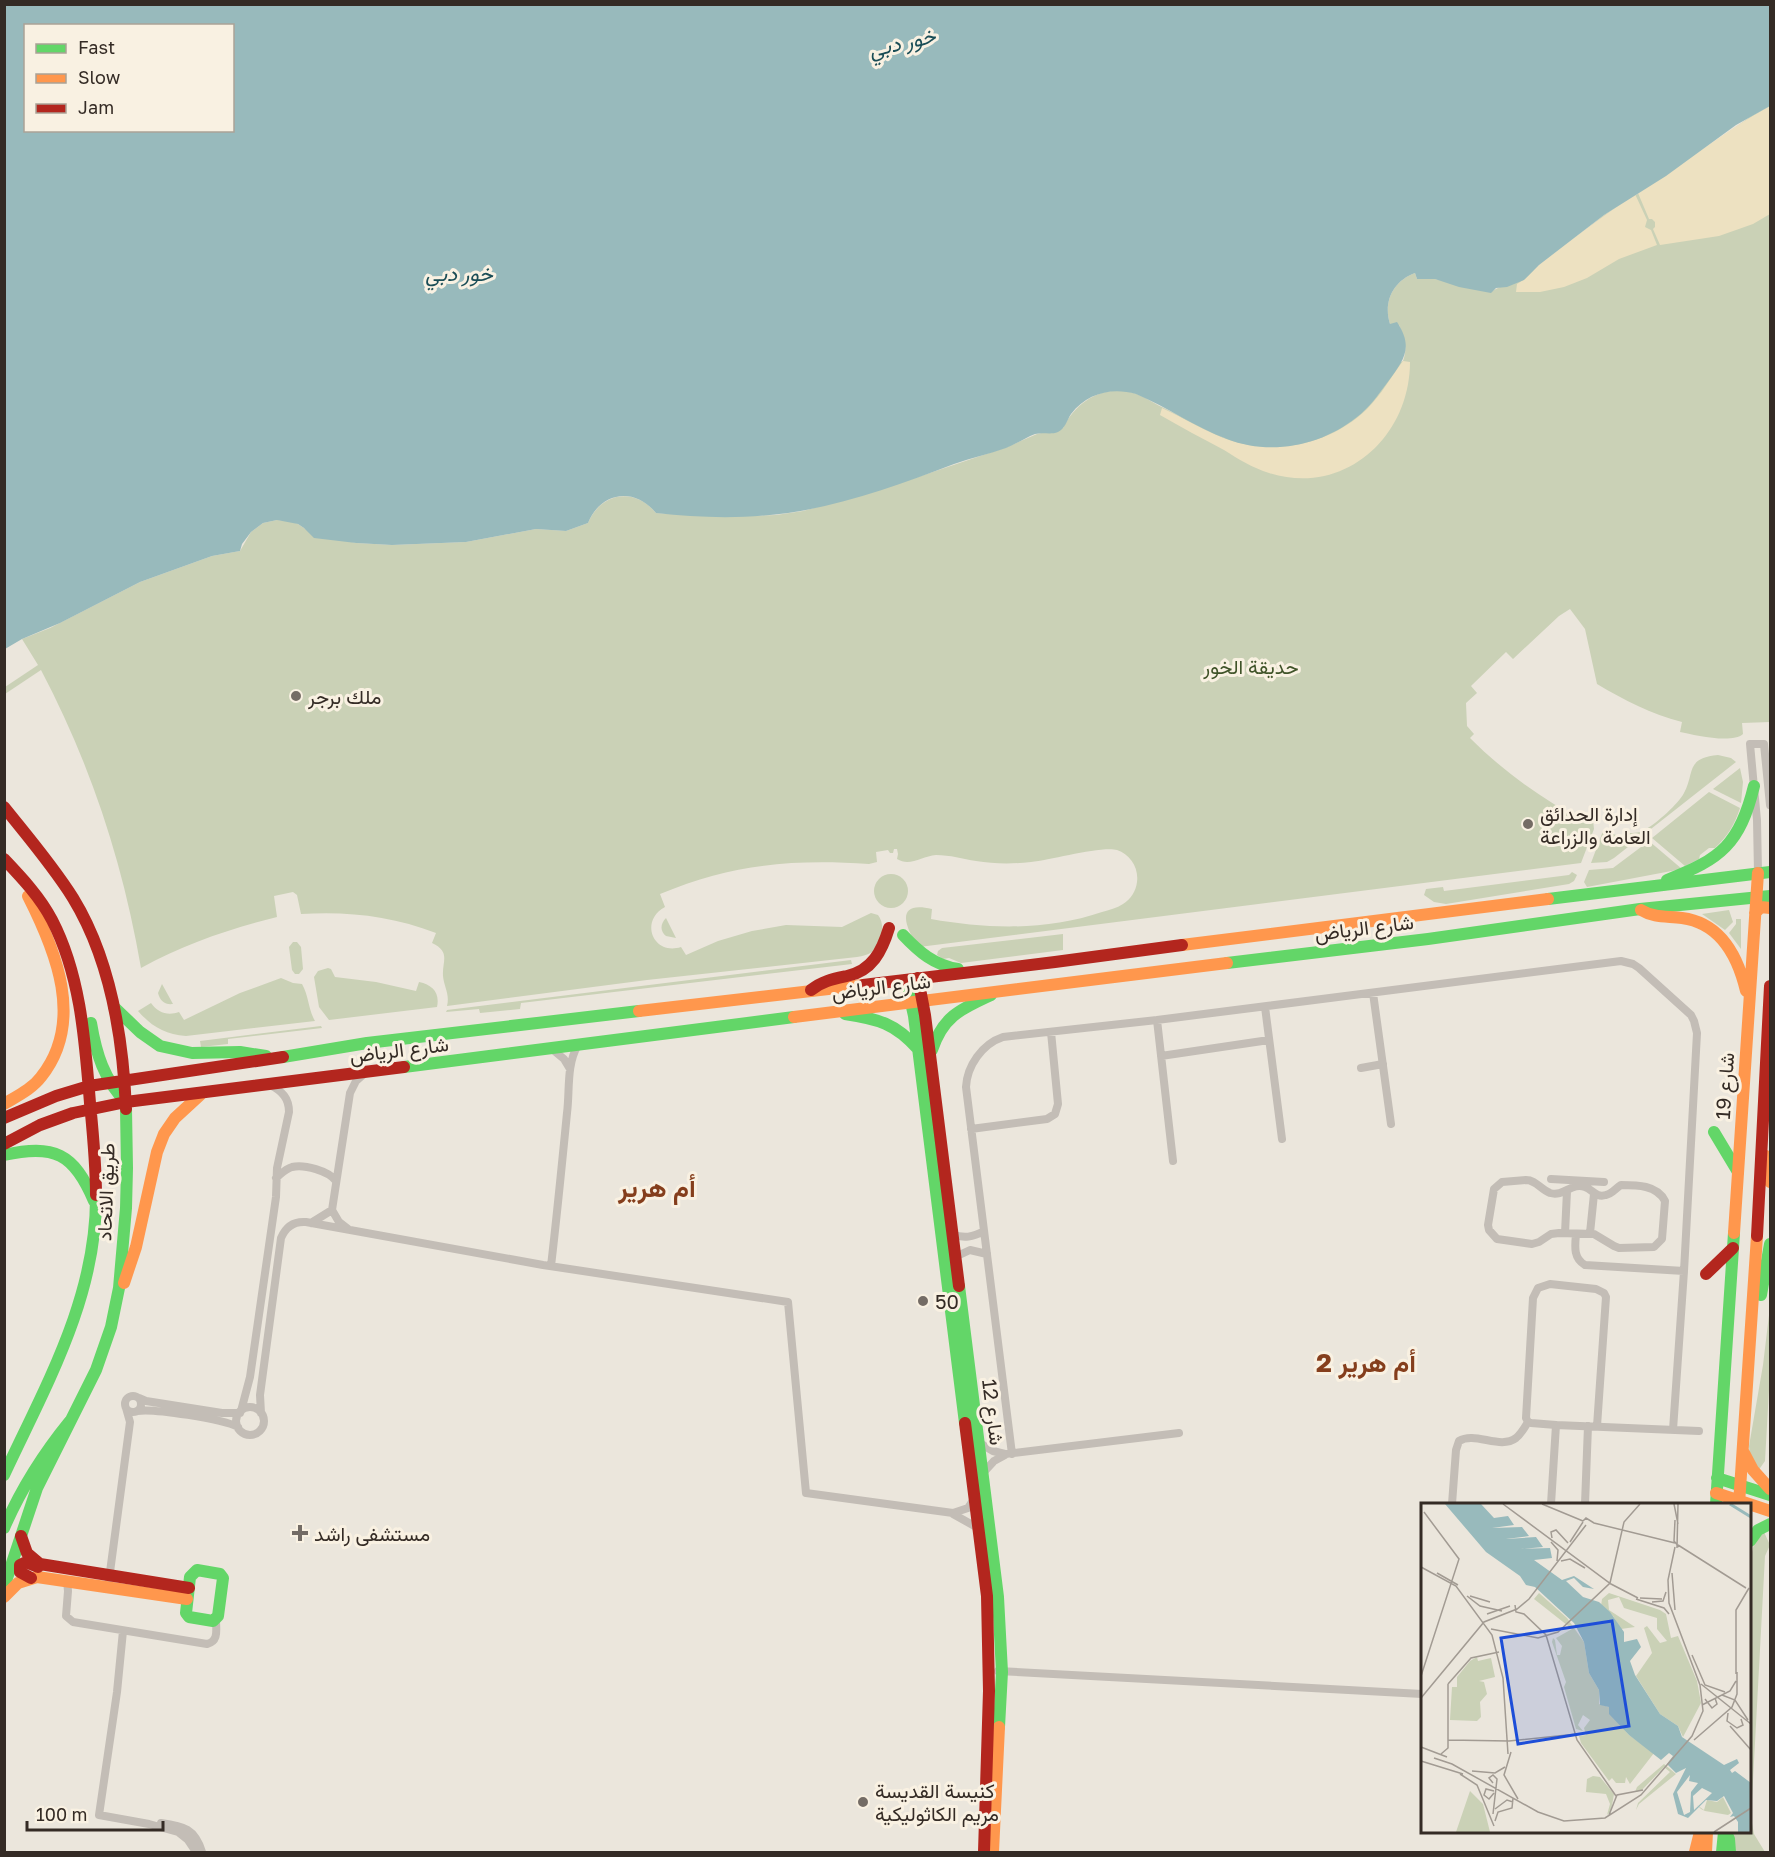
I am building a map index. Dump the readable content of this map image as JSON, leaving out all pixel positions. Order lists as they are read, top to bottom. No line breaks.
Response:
{"streets":{"main road":["شارع الرياض","شارع 19","طريق الاتحاد","شارع 12"]},"crossings":[["شارع الرياض","شارع 19"],["شارع الرياض","طريق الاتحاد"],["شارع الرياض","شارع 12"]],"districts":["أم هرير","أم هرير 2"],"water":["خور دبي"],"parks":["حديقة الخور"],"places":{"other":["ملك برجر","إدارة الحدائق العامة والزراعة","50","كنيسة القديسة مريم الكاثوليكية"],"health":["مستشفى راشد"]},"legend":["Fast","Slow","Jam"],"scale_bar":"100 m"}
